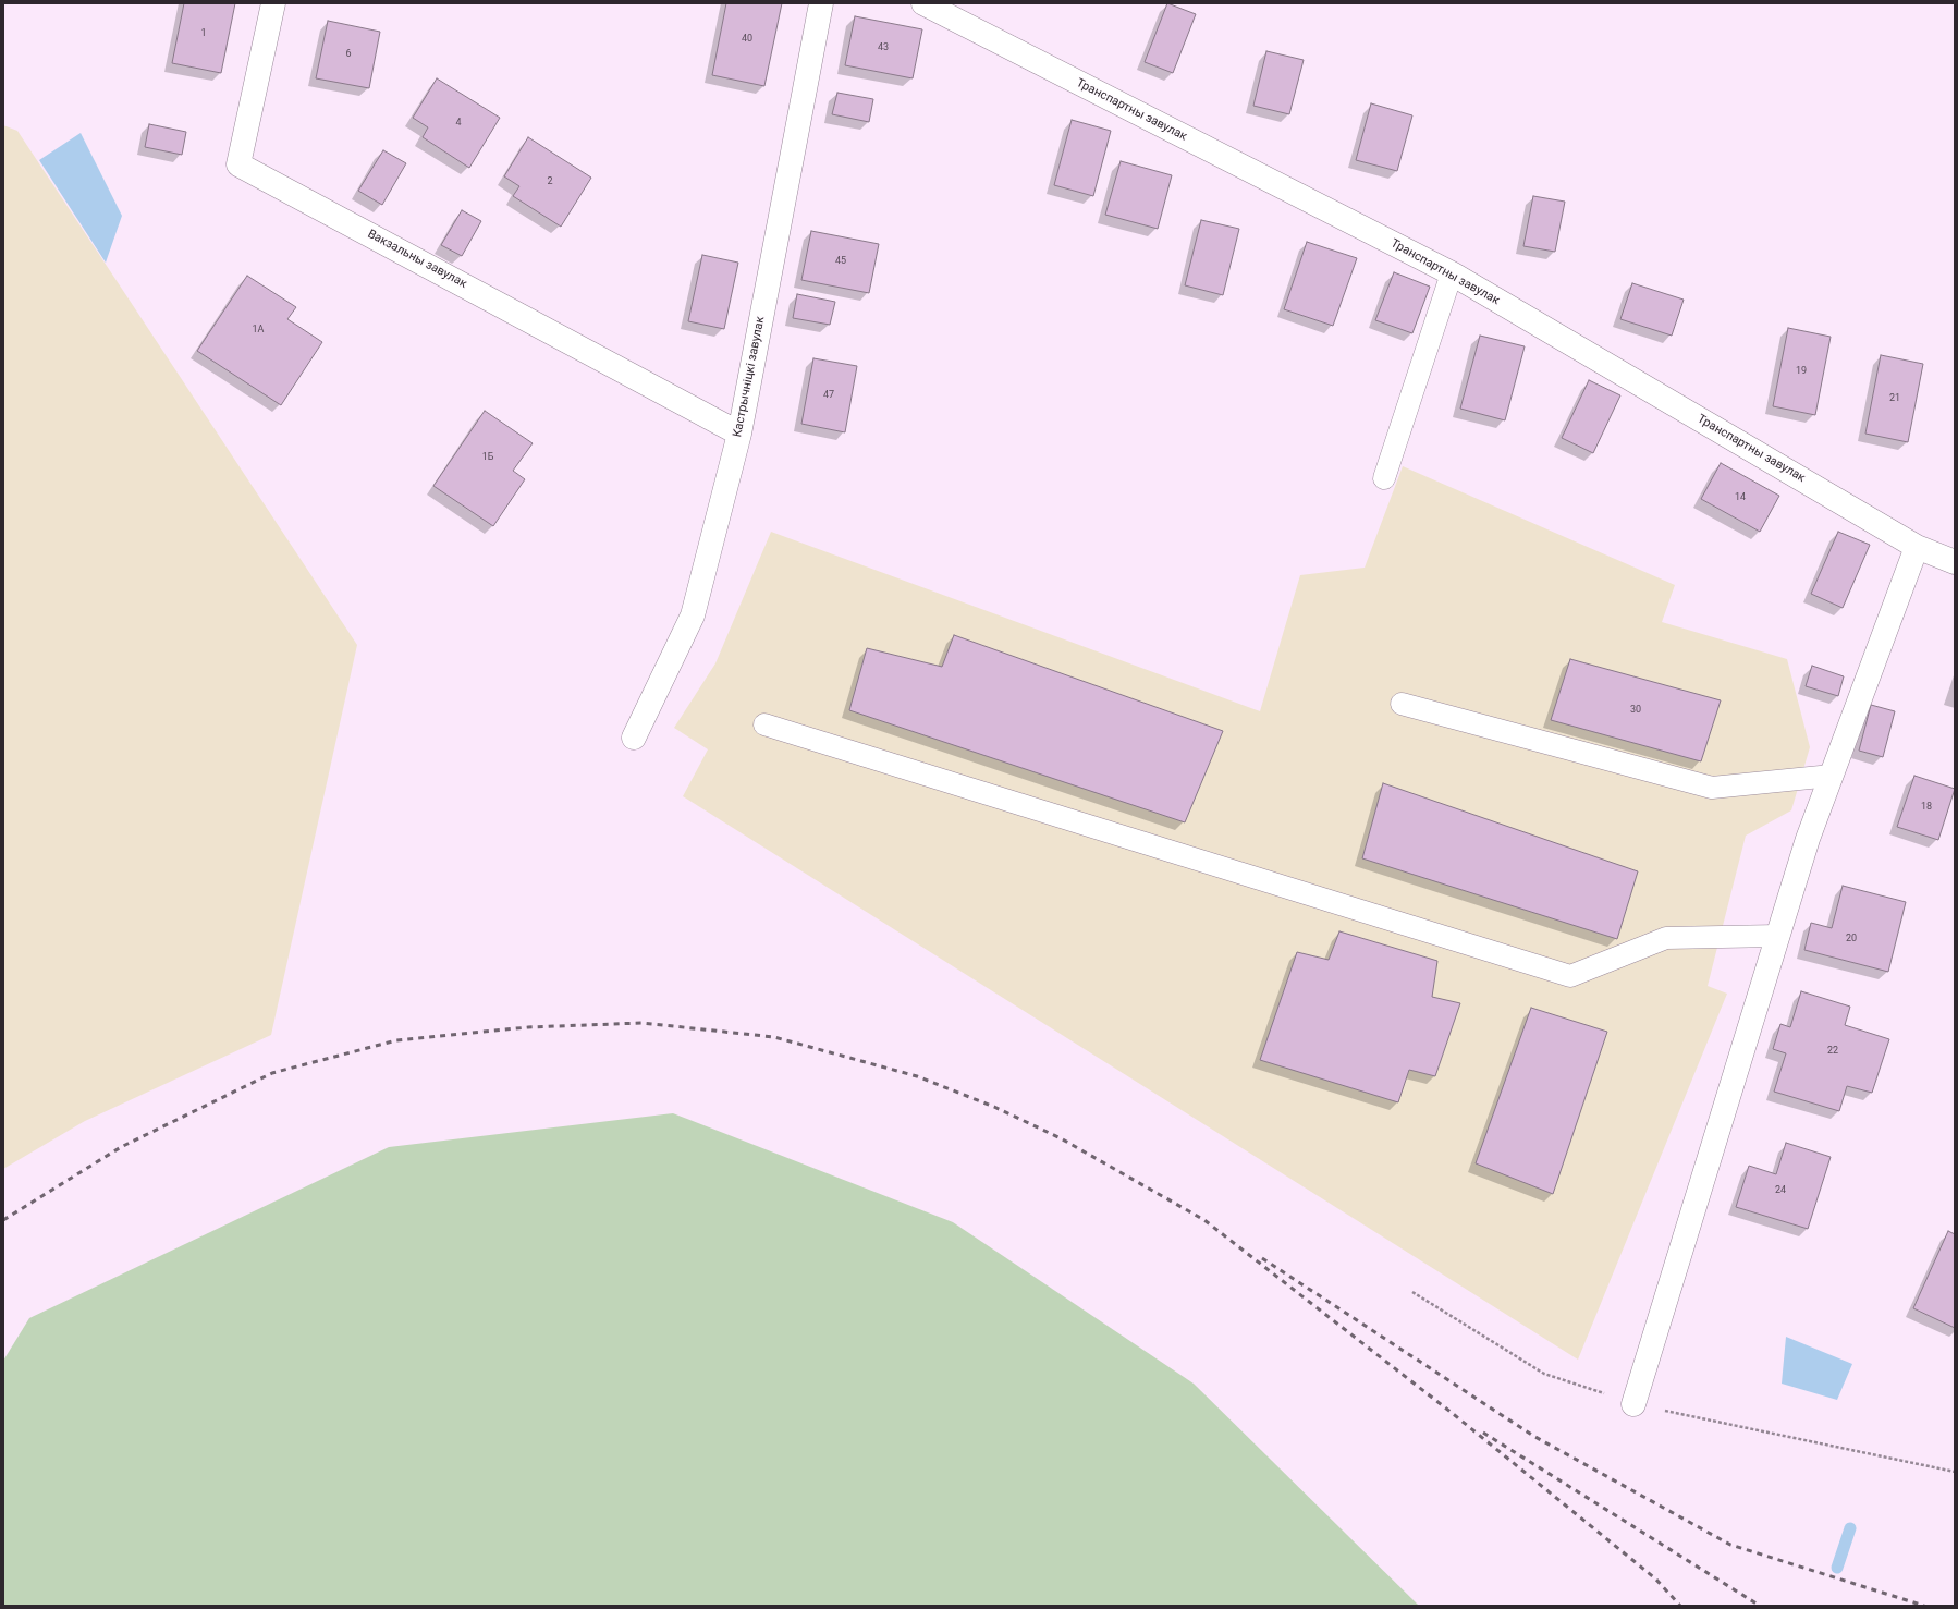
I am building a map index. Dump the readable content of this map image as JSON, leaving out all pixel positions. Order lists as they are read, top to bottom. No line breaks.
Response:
{"streets":{"street":["Транспартны завулак","Вакзальны завулак","Кастрычніцкі завулак"]},"crossings":[["Вакзальны завулак","Кастрычніцкі завулак"]],"house_numbers":["1","40","43","6","4","2","45","1А","19","47","21","1Б","14","30","18","20","22","24"]}
